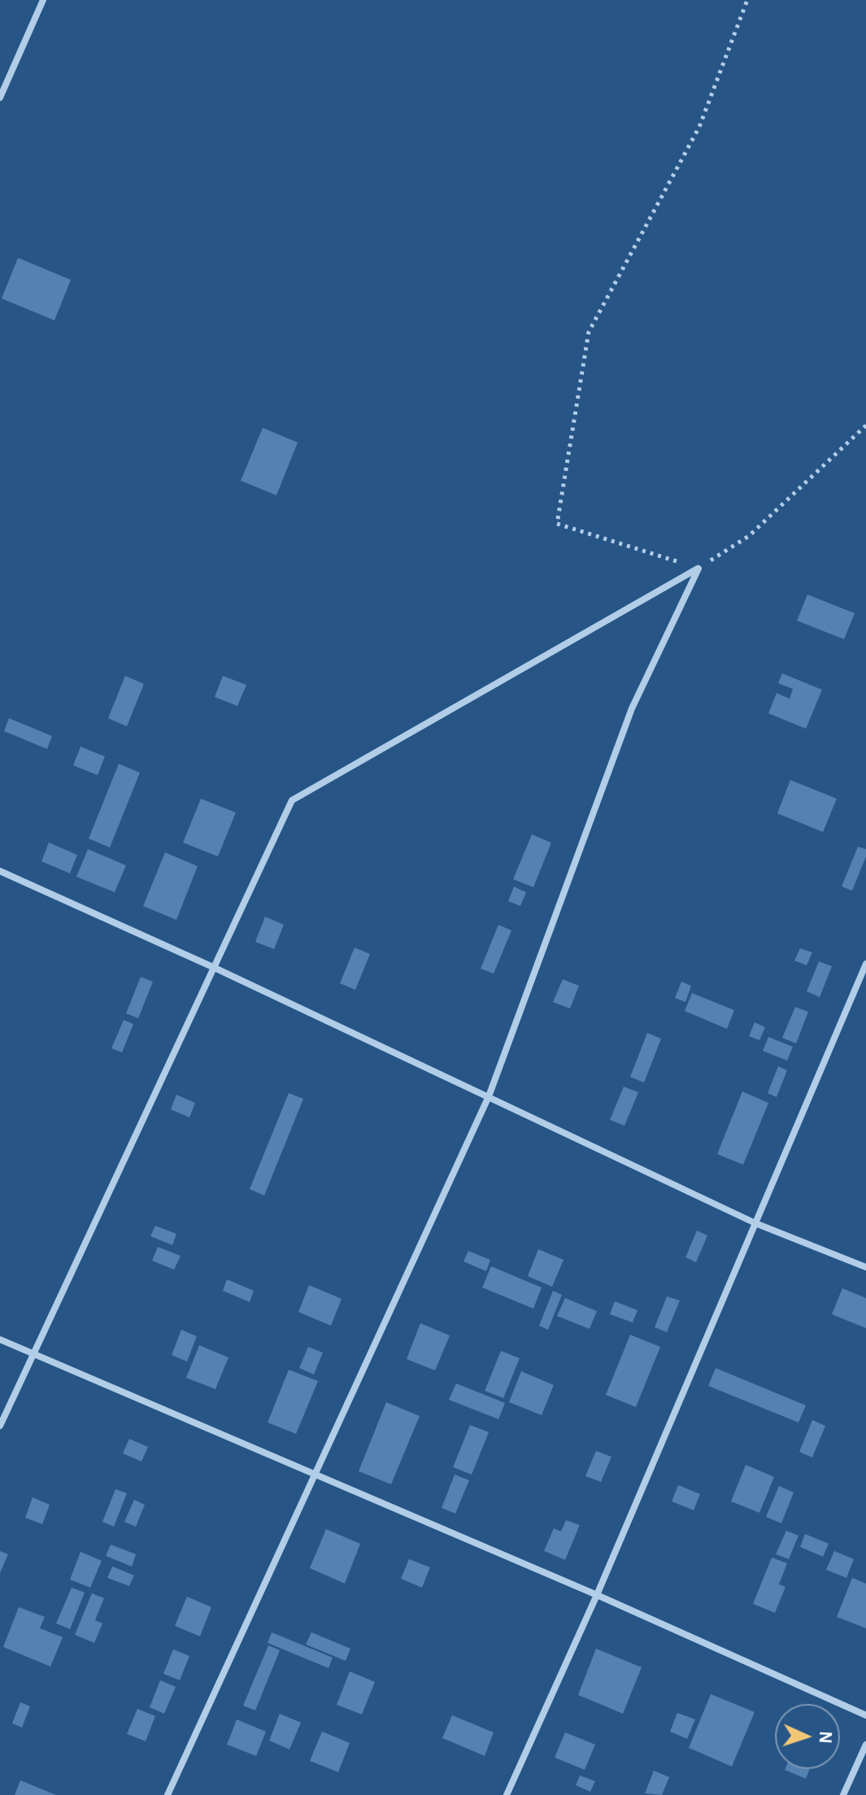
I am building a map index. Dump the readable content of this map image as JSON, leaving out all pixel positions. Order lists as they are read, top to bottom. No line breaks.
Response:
{"north":"right"}
